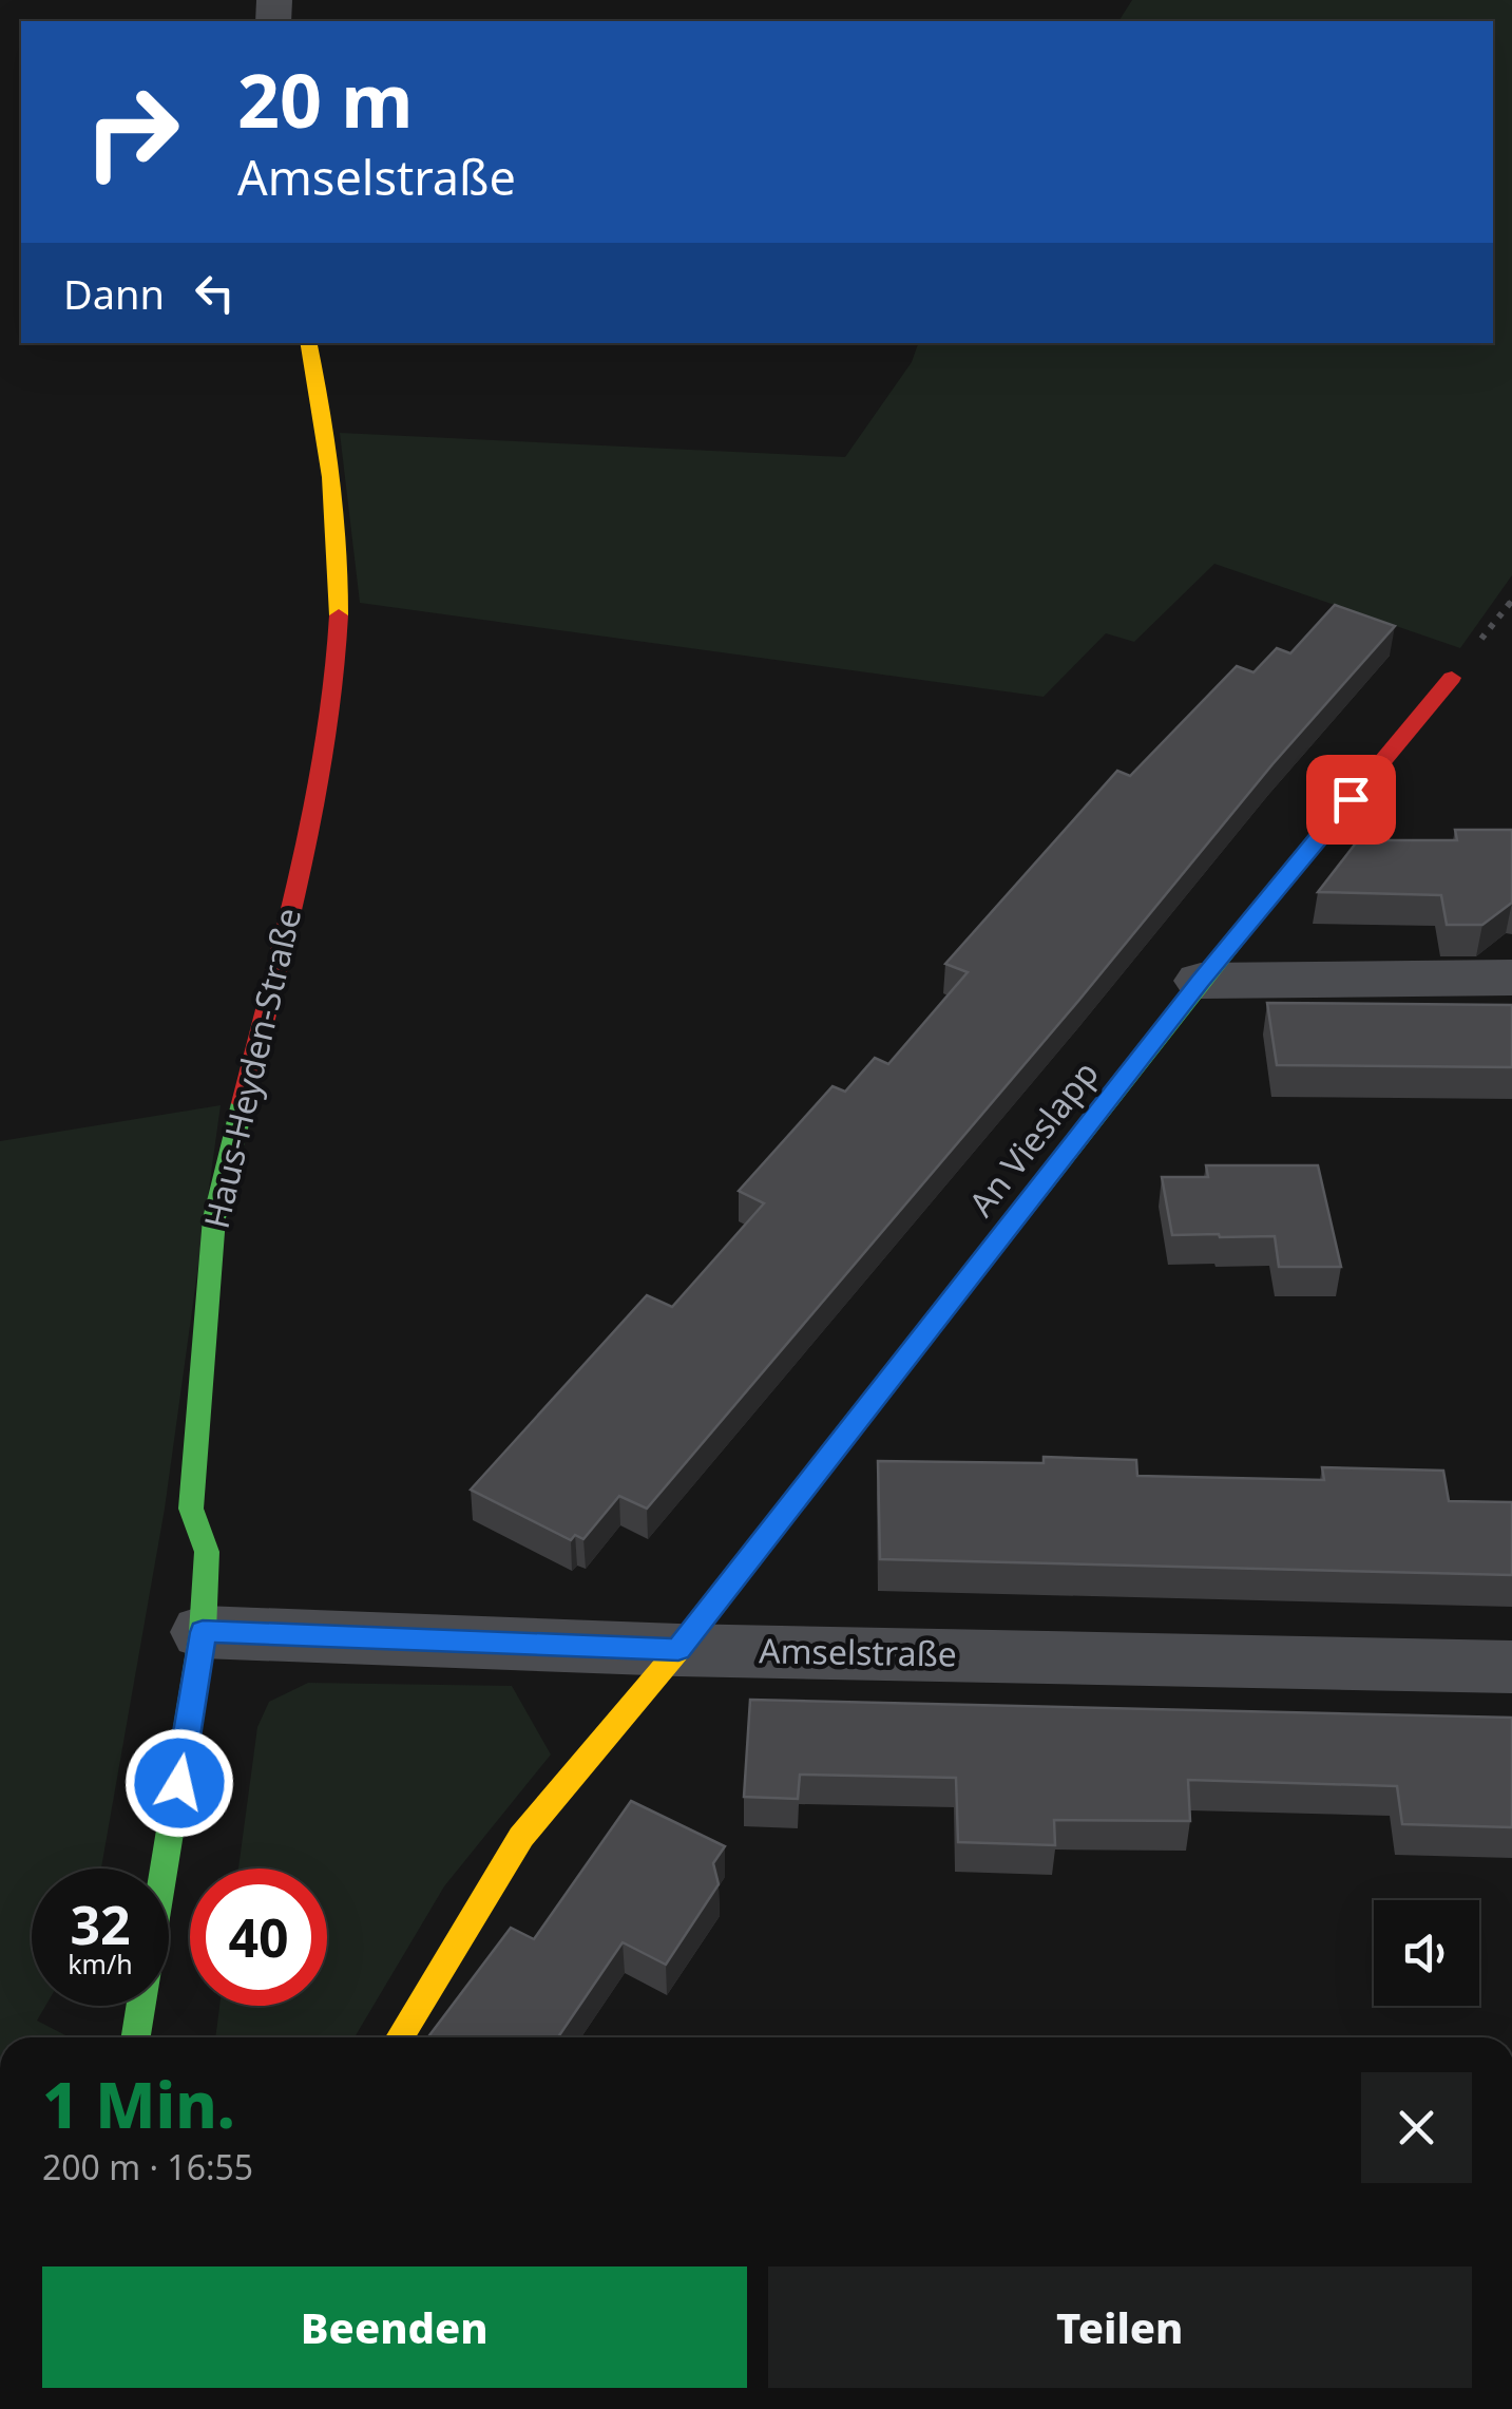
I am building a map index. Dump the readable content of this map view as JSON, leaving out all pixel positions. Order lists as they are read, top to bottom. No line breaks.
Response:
{"streets":{"street":["Haus-Heyden-Straße","An Vieslapp","Amselstraße"]},"crossings":[["Haus-Heyden-Straße","Amselstraße"],["An Vieslapp","Amselstraße"]],"page":{"turn":["20 m","Amselstraße"],"then":"Dann","speed":"32 km/h","limit":"40","heading":["1 Min.","200 m · 16:55"],"buttons":["Beenden","Teilen"]}}
